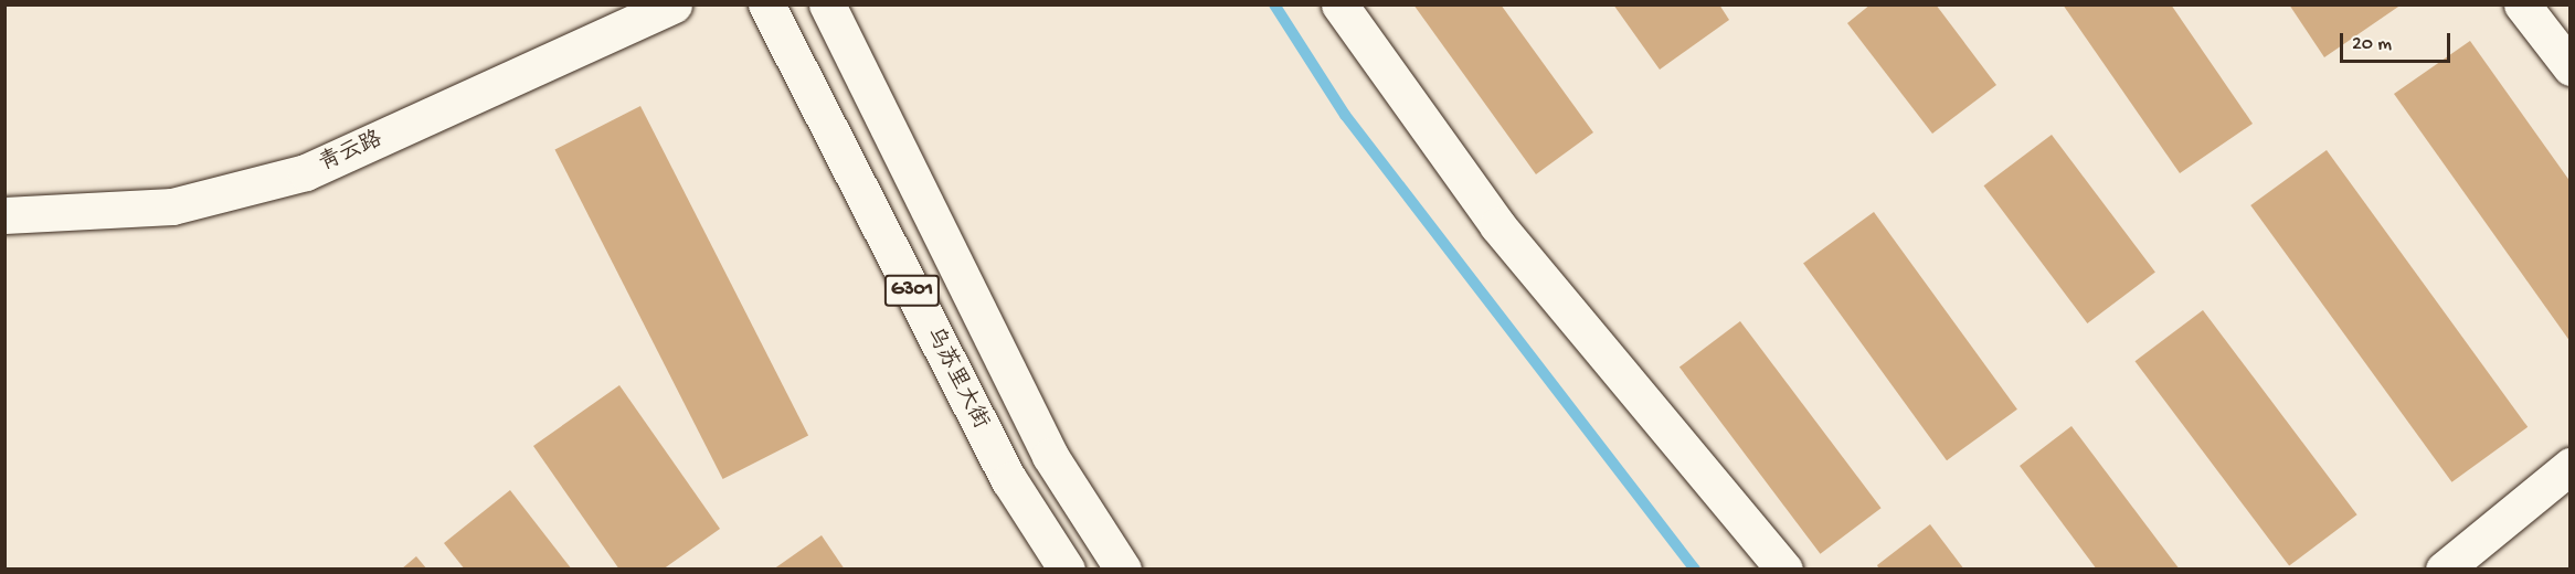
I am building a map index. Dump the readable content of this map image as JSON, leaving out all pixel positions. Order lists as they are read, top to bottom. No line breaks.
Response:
{"streets":{"main road":["青云路","G301","乌苏里大街"]},"scale_bar":"20 m"}
